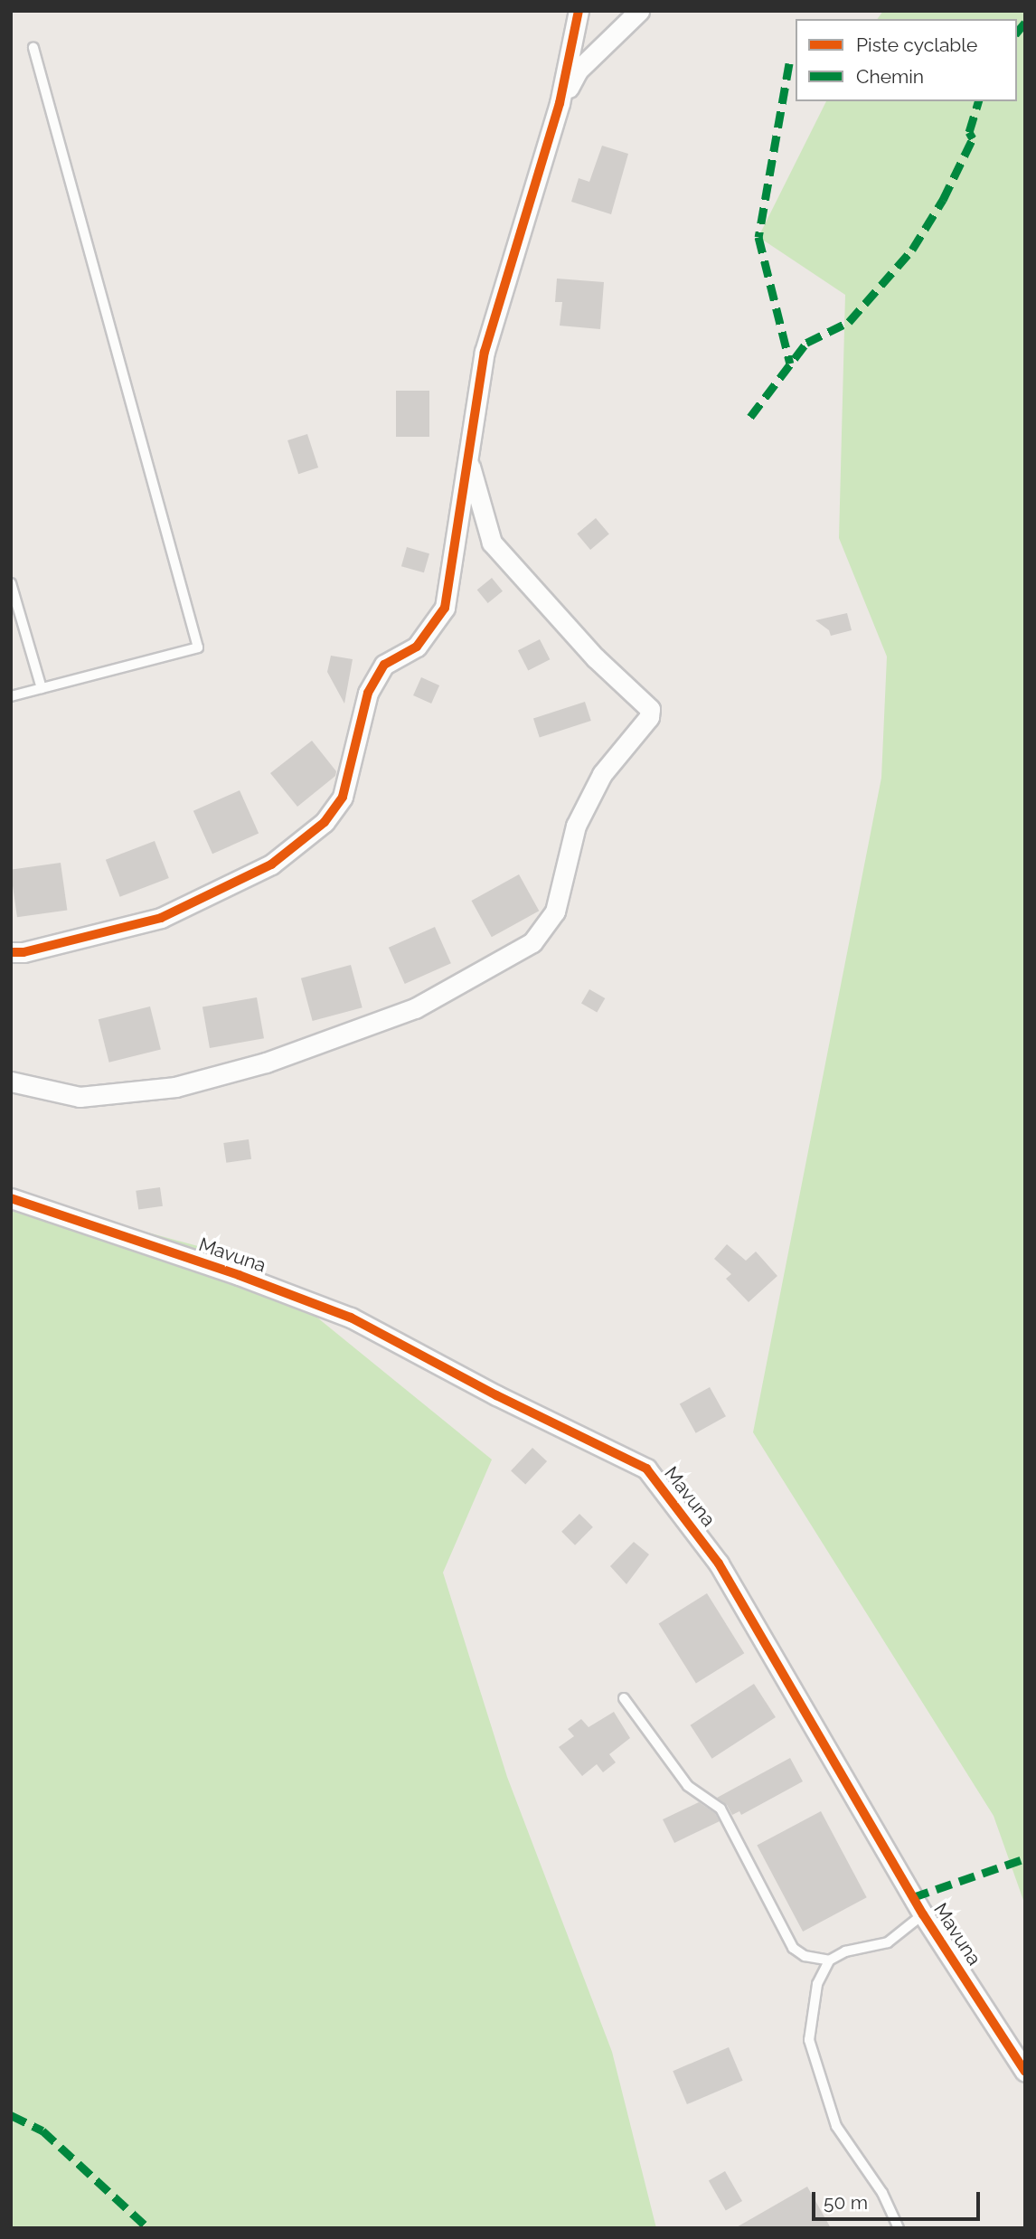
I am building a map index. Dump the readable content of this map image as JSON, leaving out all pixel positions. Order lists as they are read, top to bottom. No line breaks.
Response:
{"streets":{"street":["Mavuna"]},"legend":["Piste cyclable","Chemin"],"scale_bar":"50 m"}
